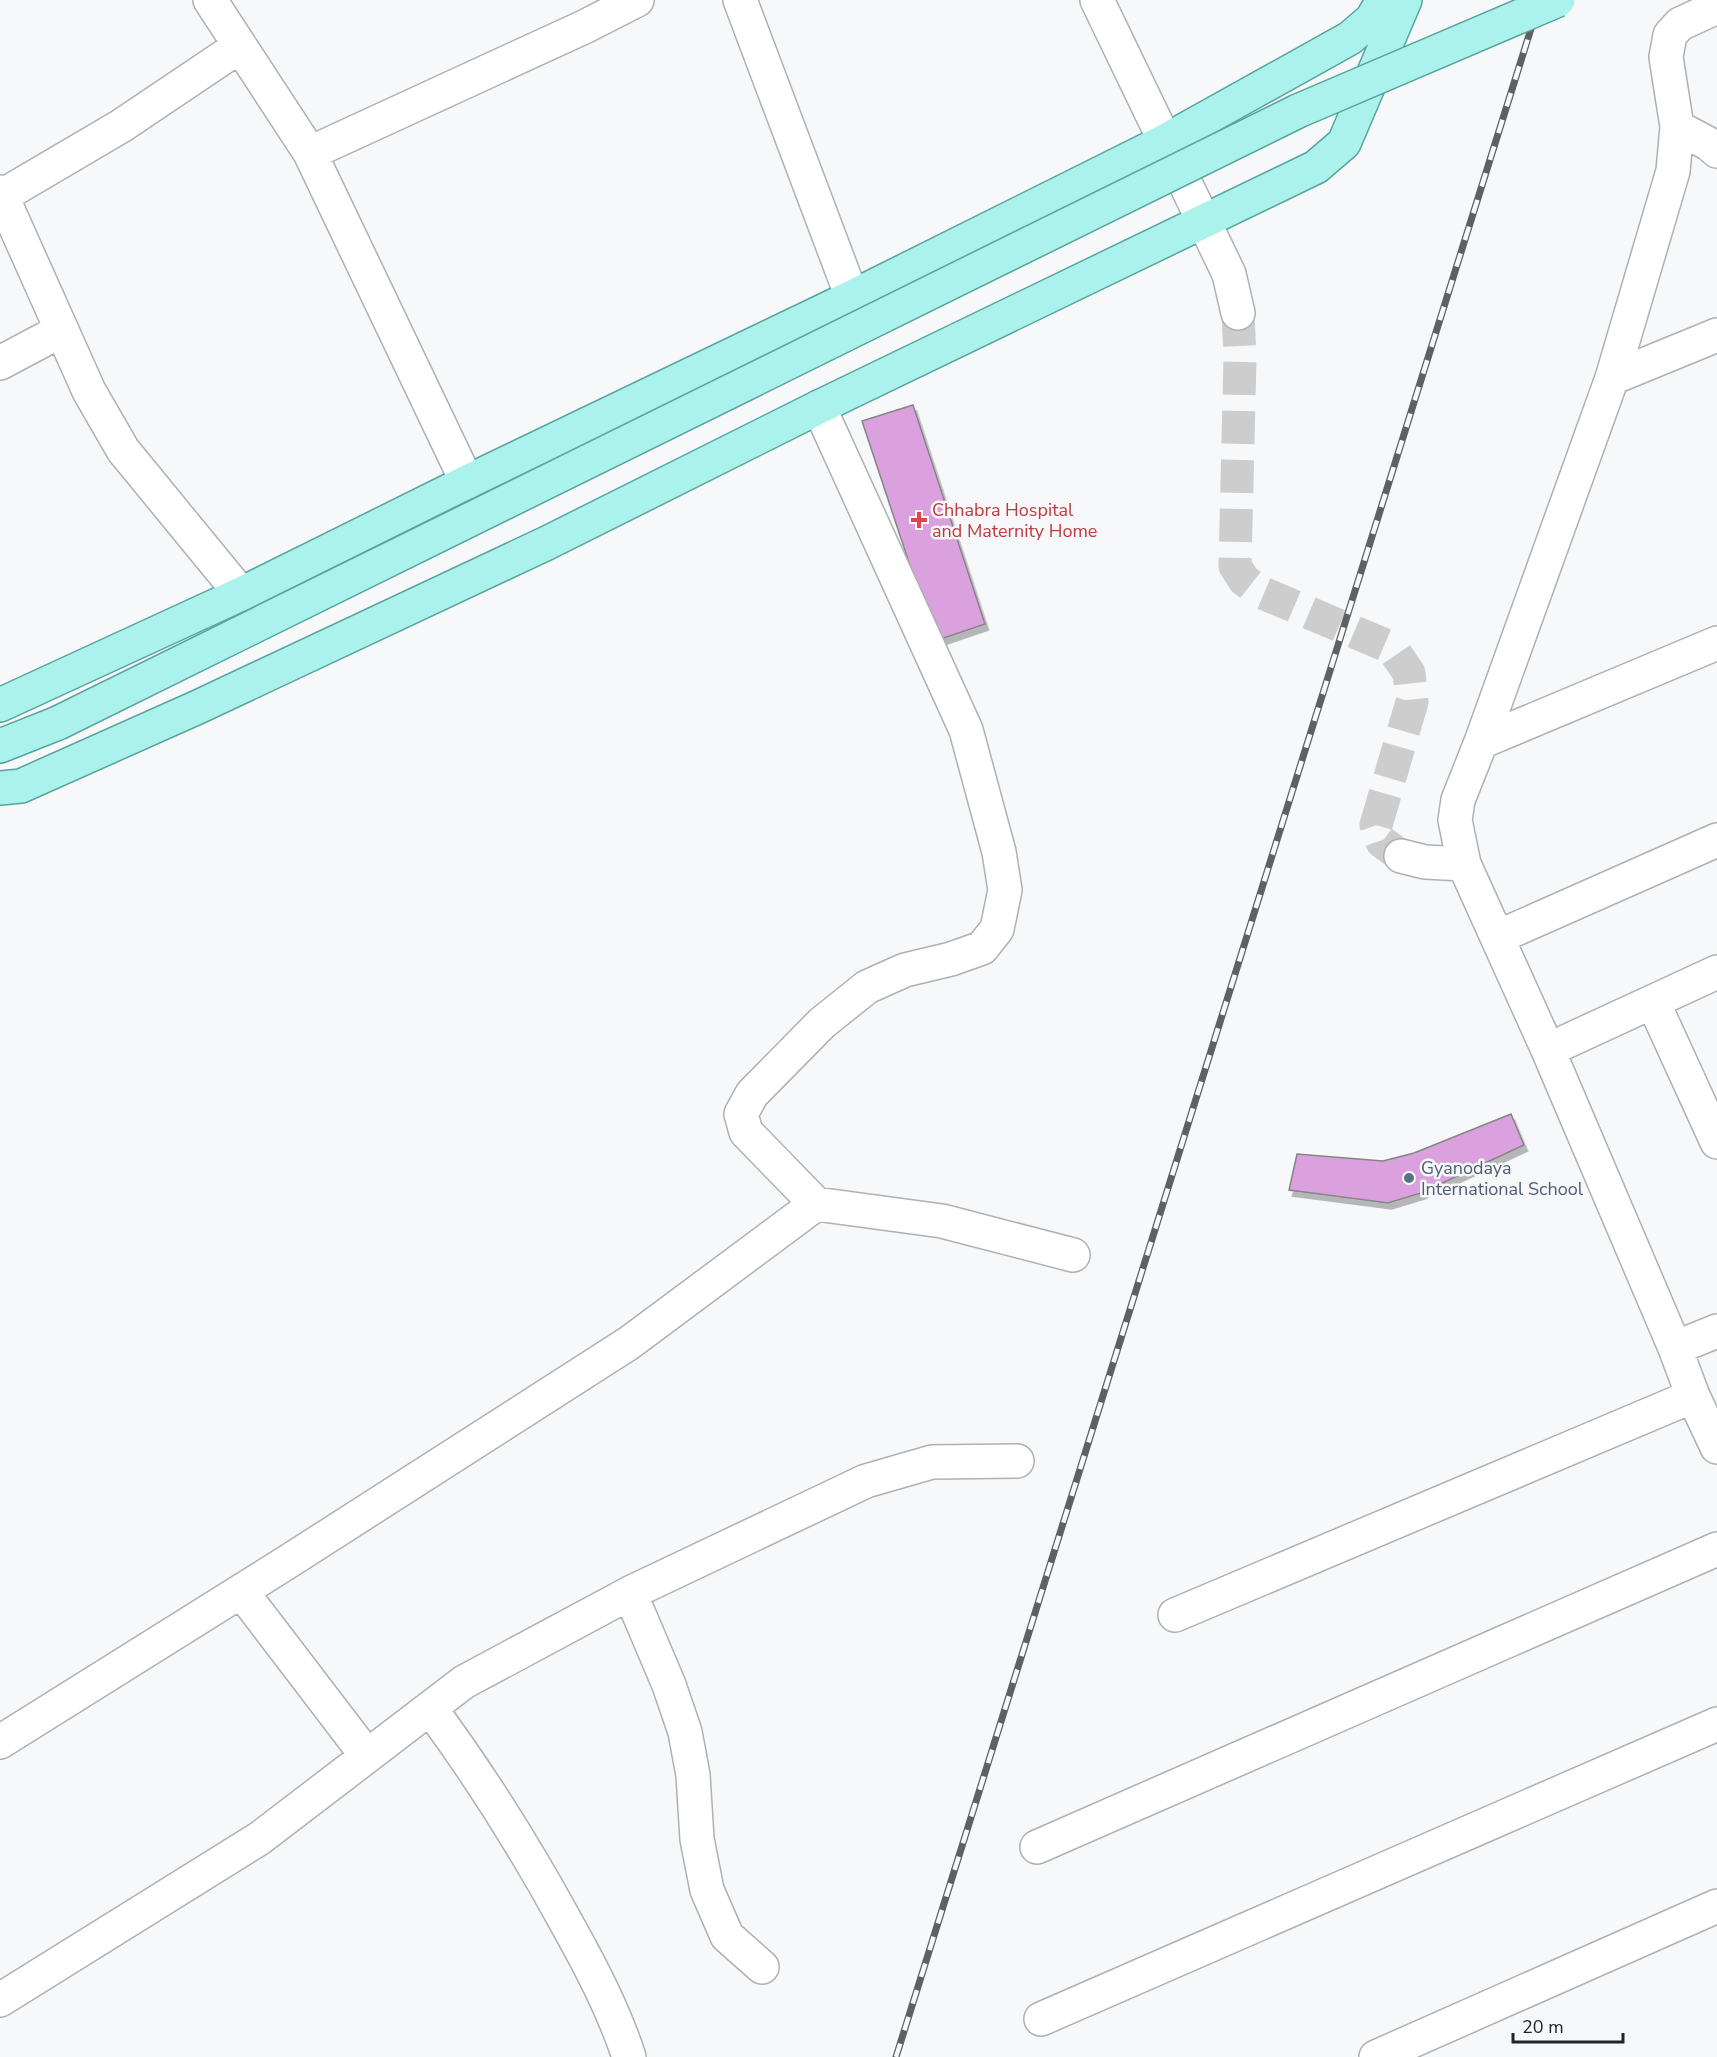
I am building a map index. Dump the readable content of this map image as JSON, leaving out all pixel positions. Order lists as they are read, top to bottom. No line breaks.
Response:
{"places":{"health":["Chhabra Hospital and Maternity Home"],"other":["Gyanodaya International School"]},"scale_bar":"20 m"}
